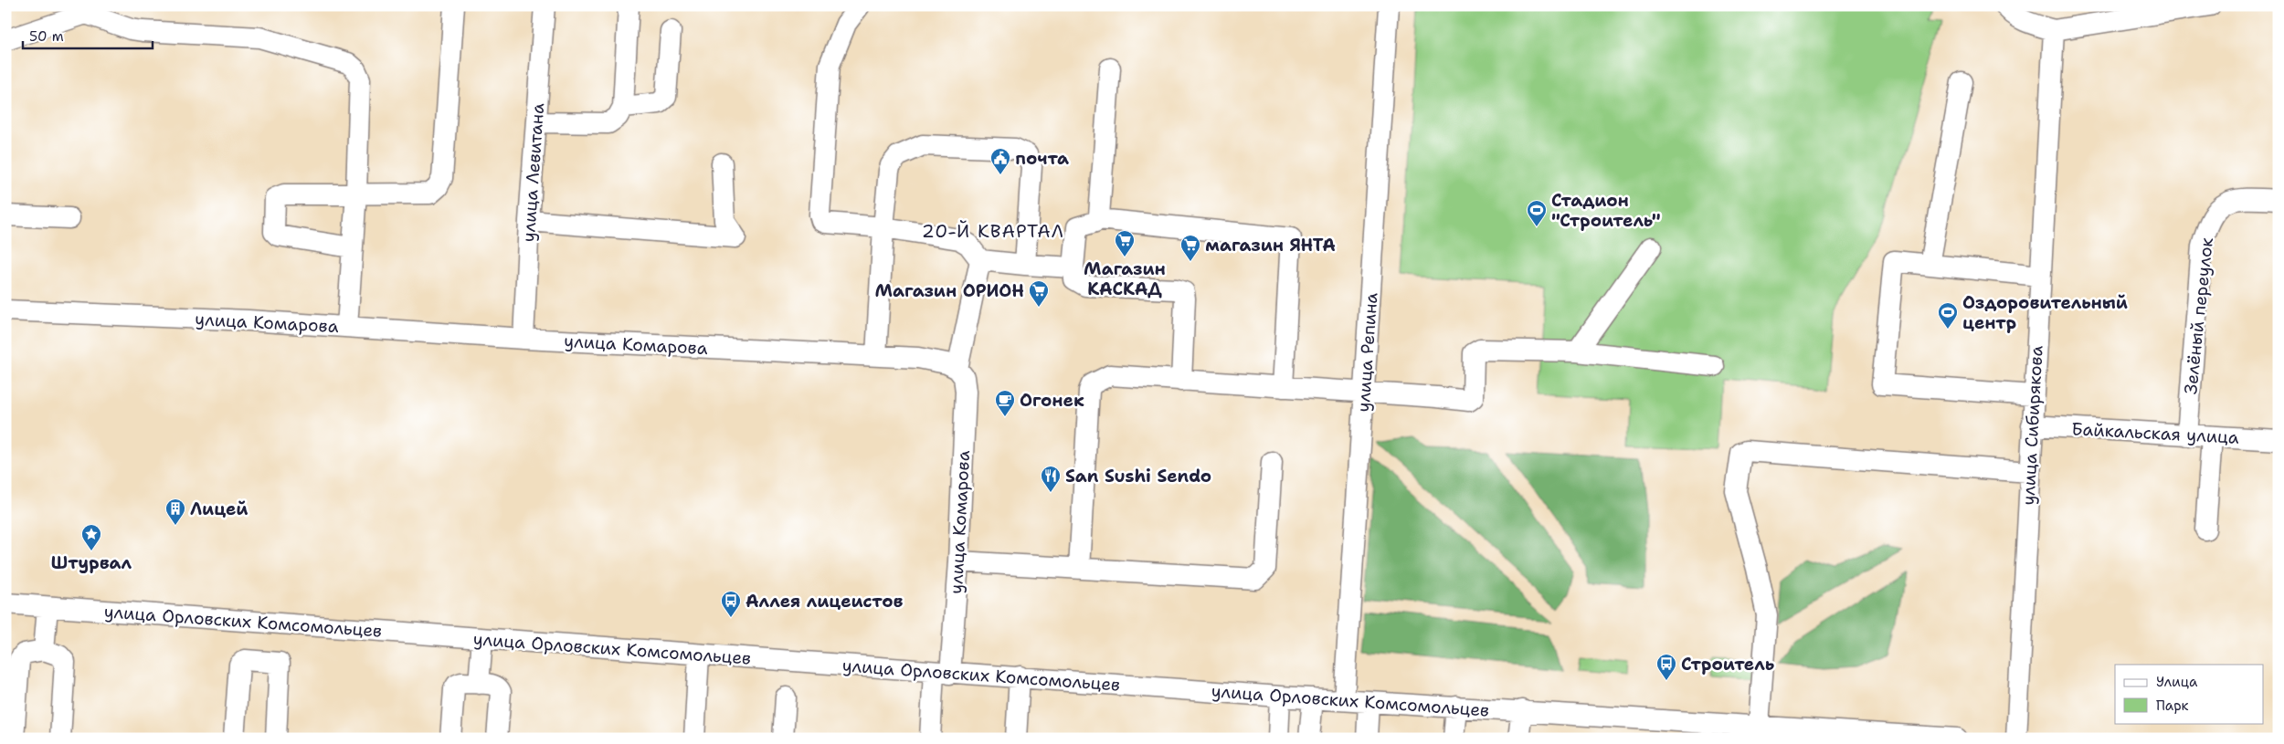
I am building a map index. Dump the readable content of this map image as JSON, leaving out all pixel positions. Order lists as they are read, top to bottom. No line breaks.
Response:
{"streets":{"street":["улица Левитана","Зелёный переулок","улица Комарова","улица Репина","улица Сибирякова","Байкальская улица","улица Орловских Комсомольцев"]},"crossings":[["улица Левитана","улица Комарова"],["Зелёный переулок","Байкальская улица"],["улица Комарова","улица Орловских Комсомольцев"],["улица Репина","улица Орловских Комсомольцев"],["улица Сибирякова","Байкальская улица"]],"districts":["20-Й КВАРТАЛ"],"places":{"public building":["почта"],"sports":["Стадион \"Строитель\"","Оздоровительный центр"],"supermarket":["Магазин КАСКАД","магазин ЯНТА","Магазин ОРИОН"],"cafe":["Огонек"],"restaurant":["San Sushi Sendo"],"building":["Лицей"],"place":["Штурвал"],"bus stop":["Аллея лицеистов","Строитель"]},"legend":["Улица","Парк"],"scale_bar":"50 m"}
